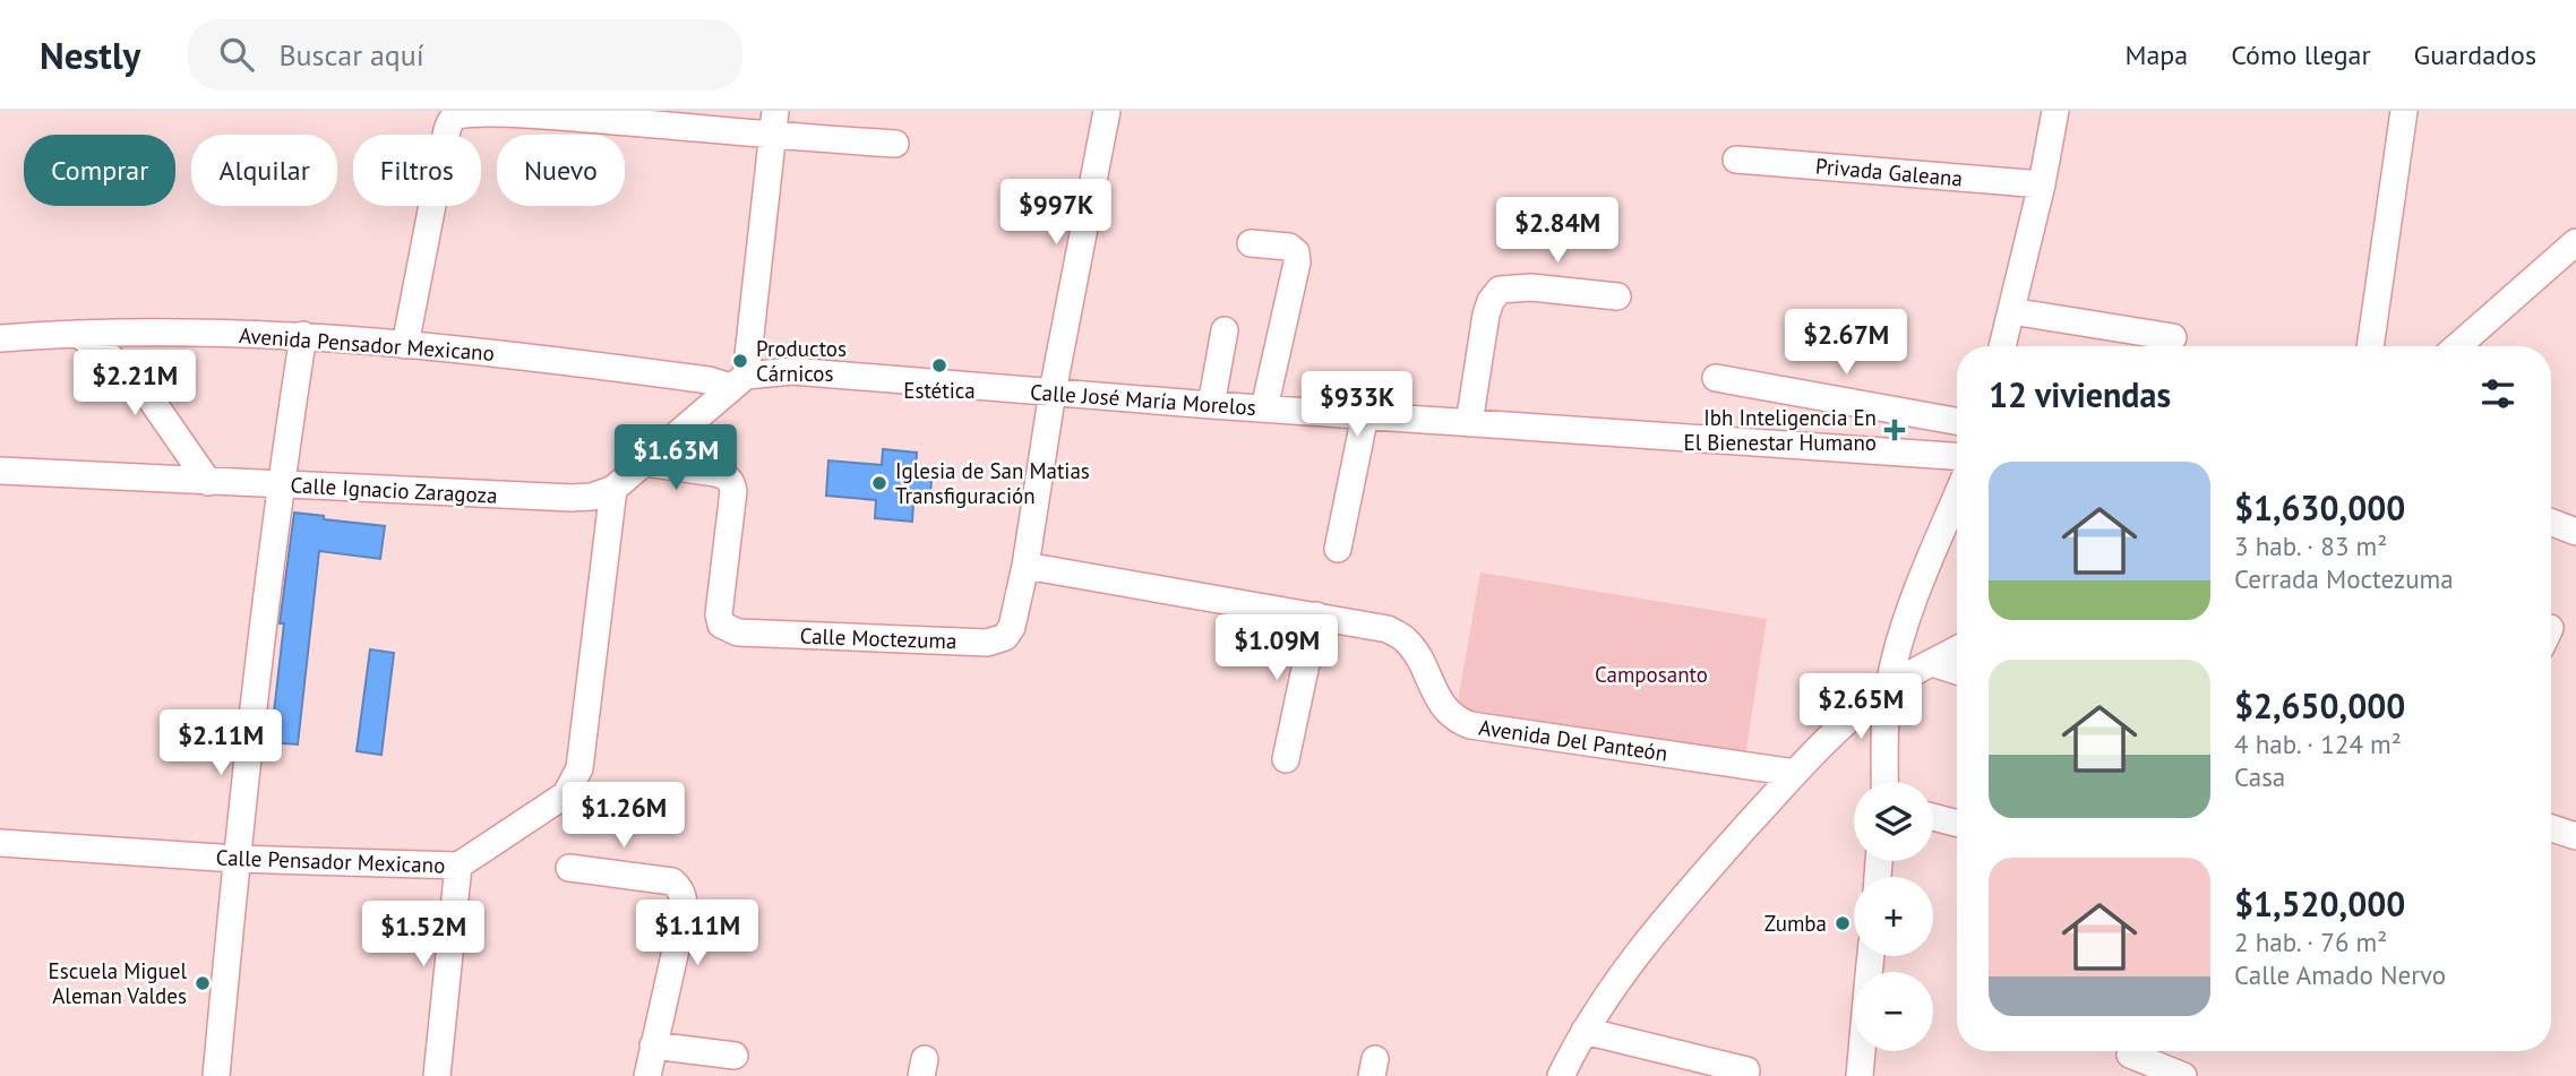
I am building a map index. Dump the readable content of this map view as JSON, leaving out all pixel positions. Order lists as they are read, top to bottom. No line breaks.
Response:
{"streets":{"street":["Privada Galeana","Avenida Pensador Mexicano","Calle José María Morelos","Calle Ignacio Zaragoza","Calle Moctezuma","Avenida Del Panteón","Calle Pensador Mexicano"]},"crossings":[["Avenida Pensador Mexicano","Calle José María Morelos"],["Avenida Pensador Mexicano","Calle Ignacio Zaragoza"],["Calle José María Morelos","Calle Ignacio Zaragoza"],["Calle Ignacio Zaragoza","Calle Moctezuma"],["Calle Ignacio Zaragoza","Calle Pensador Mexicano"],["Calle Moctezuma","Avenida Del Panteón"]],"parks":["Camposanto"],"places":{"other":["Productos Cárnicos","Estética","Iglesia de San Matias Transfiguración","Zumba","Escuela Miguel Aleman Valdes"],"health":["Ibh Inteligencia En El Bienestar Humano"]},"page":{"header":"Nestly","search":"Buscar aquí","nav":["Mapa","Cómo llegar","Guardados"],"chip":["Comprar","Alquilar","Filtros","Nuevo"],"price":["$997K","$2.84M","$2.67M","$2.21M","$933K","$1.63M","$1.09M","$2.65M","$2.11M","$1.26M","$1.11M","$1.52M"],"heading":"12 viviendas","list":[{"name":"$1,630,000","note":"3 hab. · 83 m² · Cerrada Moctezuma"},{"name":"$2,650,000","note":"4 hab. · 124 m² · Casa"},{"name":"$1,520,000","note":"2 hab. · 76 m² · Calle Amado Nervo"}],"map_buttons":["+","−"]}}
